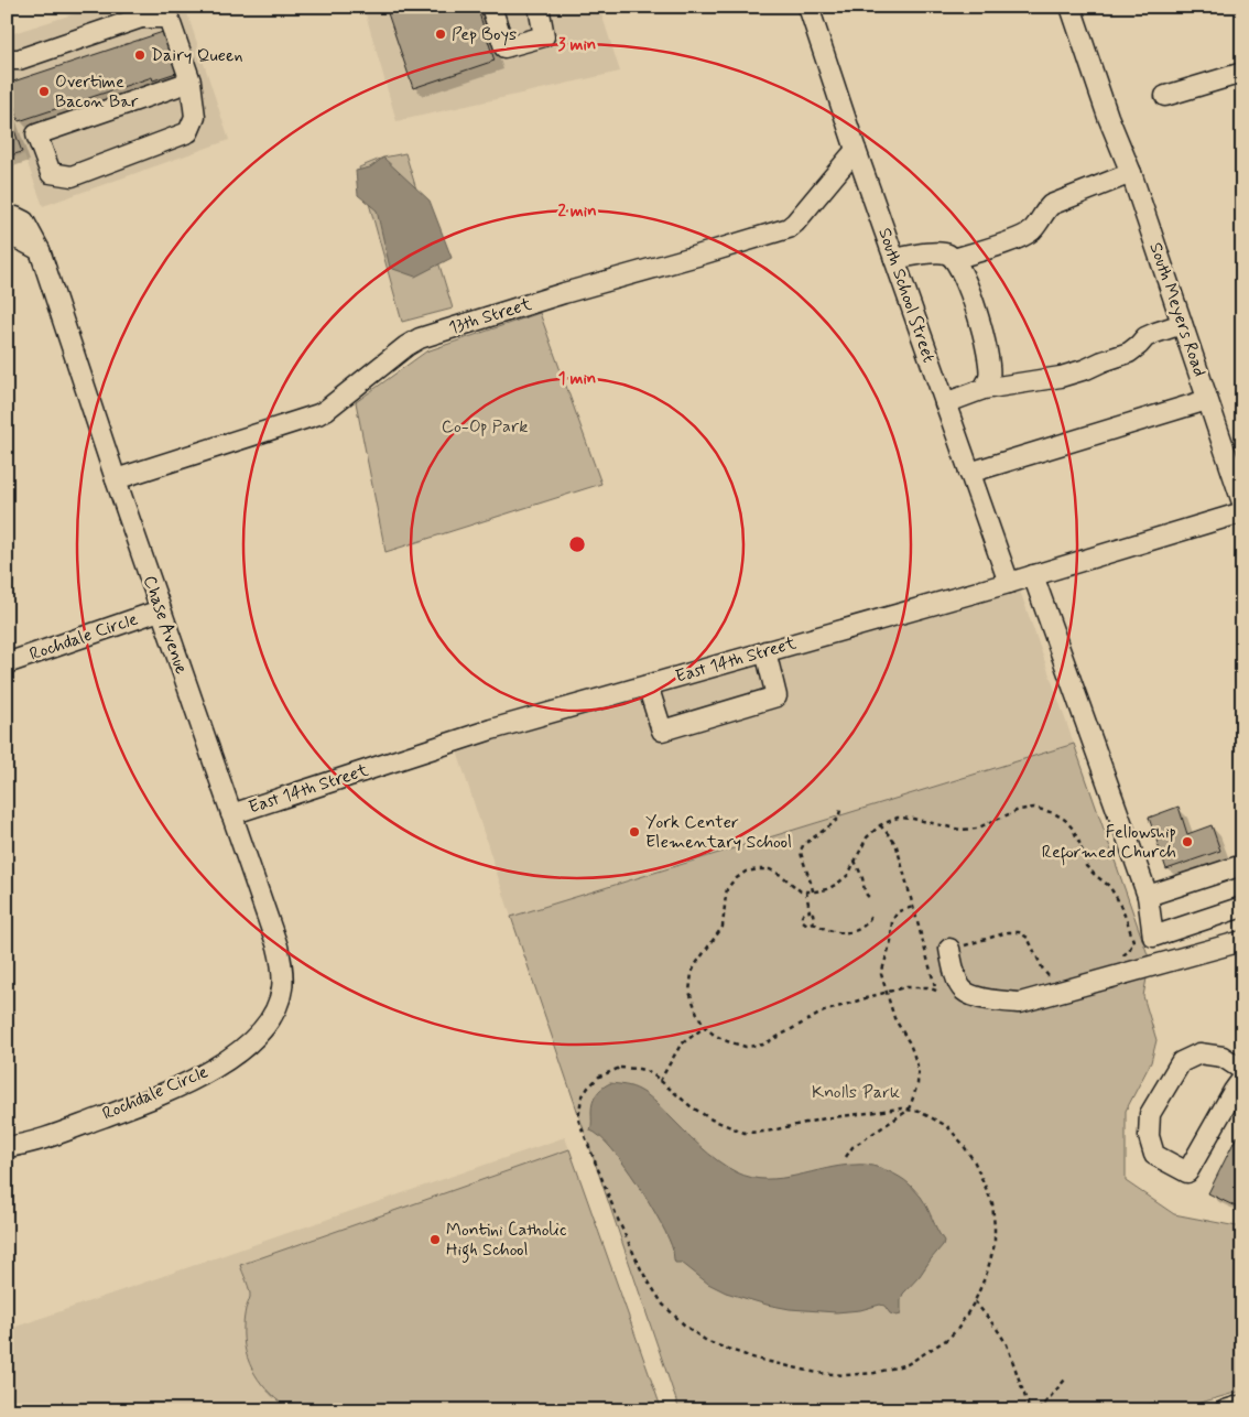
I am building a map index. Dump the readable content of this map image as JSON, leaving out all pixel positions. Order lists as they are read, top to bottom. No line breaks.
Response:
{"streets":{"street":["South School Street","South Meyers Road","13th Street","Chase Avenue","Rochdale Circle","East 14th Street"]},"crossings":[["South School Street","13th Street"],["South School Street","East 14th Street"],["13th Street","Chase Avenue"],["Chase Avenue","Rochdale Circle"],["Chase Avenue","East 14th Street"]],"parks":["Co-Op Park","Knolls Park"],"places":["Pep Boys","Dairy Queen","Overtime Bacon Bar","York Center Elementary School","Fellowship Reformed Church","Montini Catholic High School"],"rings":["3 min","2 min","1 min"]}
